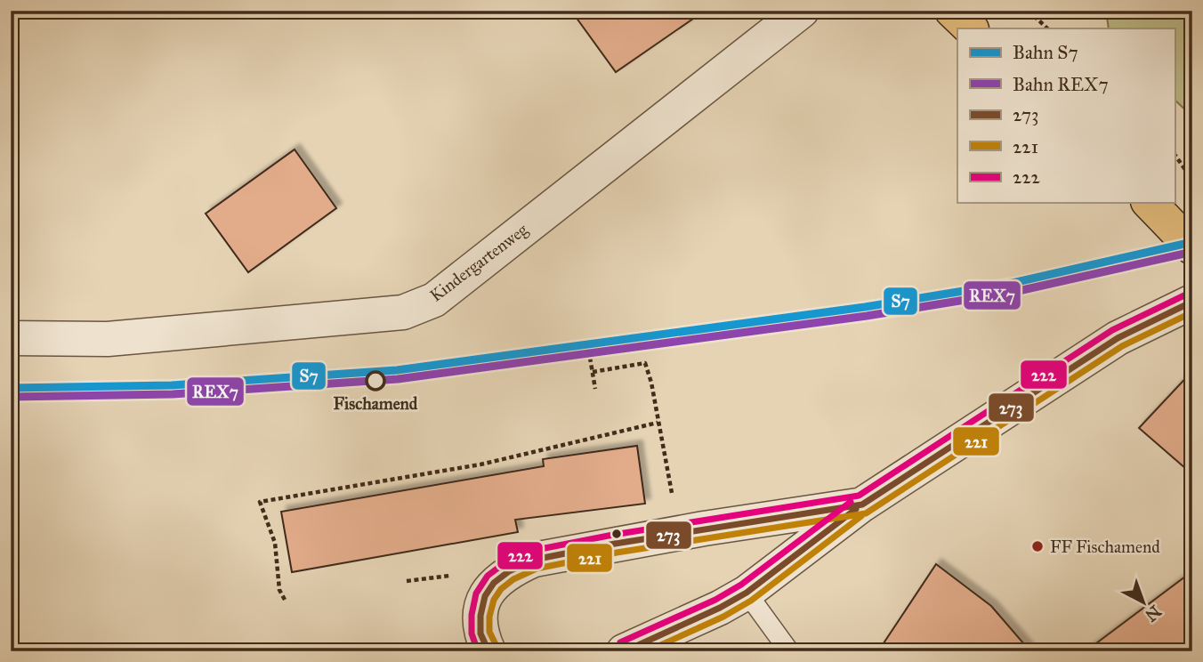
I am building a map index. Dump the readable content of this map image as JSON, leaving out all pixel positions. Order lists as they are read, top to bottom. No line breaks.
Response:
{"streets":{"street":["Kindergartenweg"]},"places":["Fischamend","FF Fischamend"],"lines":["rail line S7","rail line REX7","transit line 222","transit line 273","transit line 221"],"legend":["Bahn S7","Bahn REX7","273","221","222"],"north":"bottom right"}
